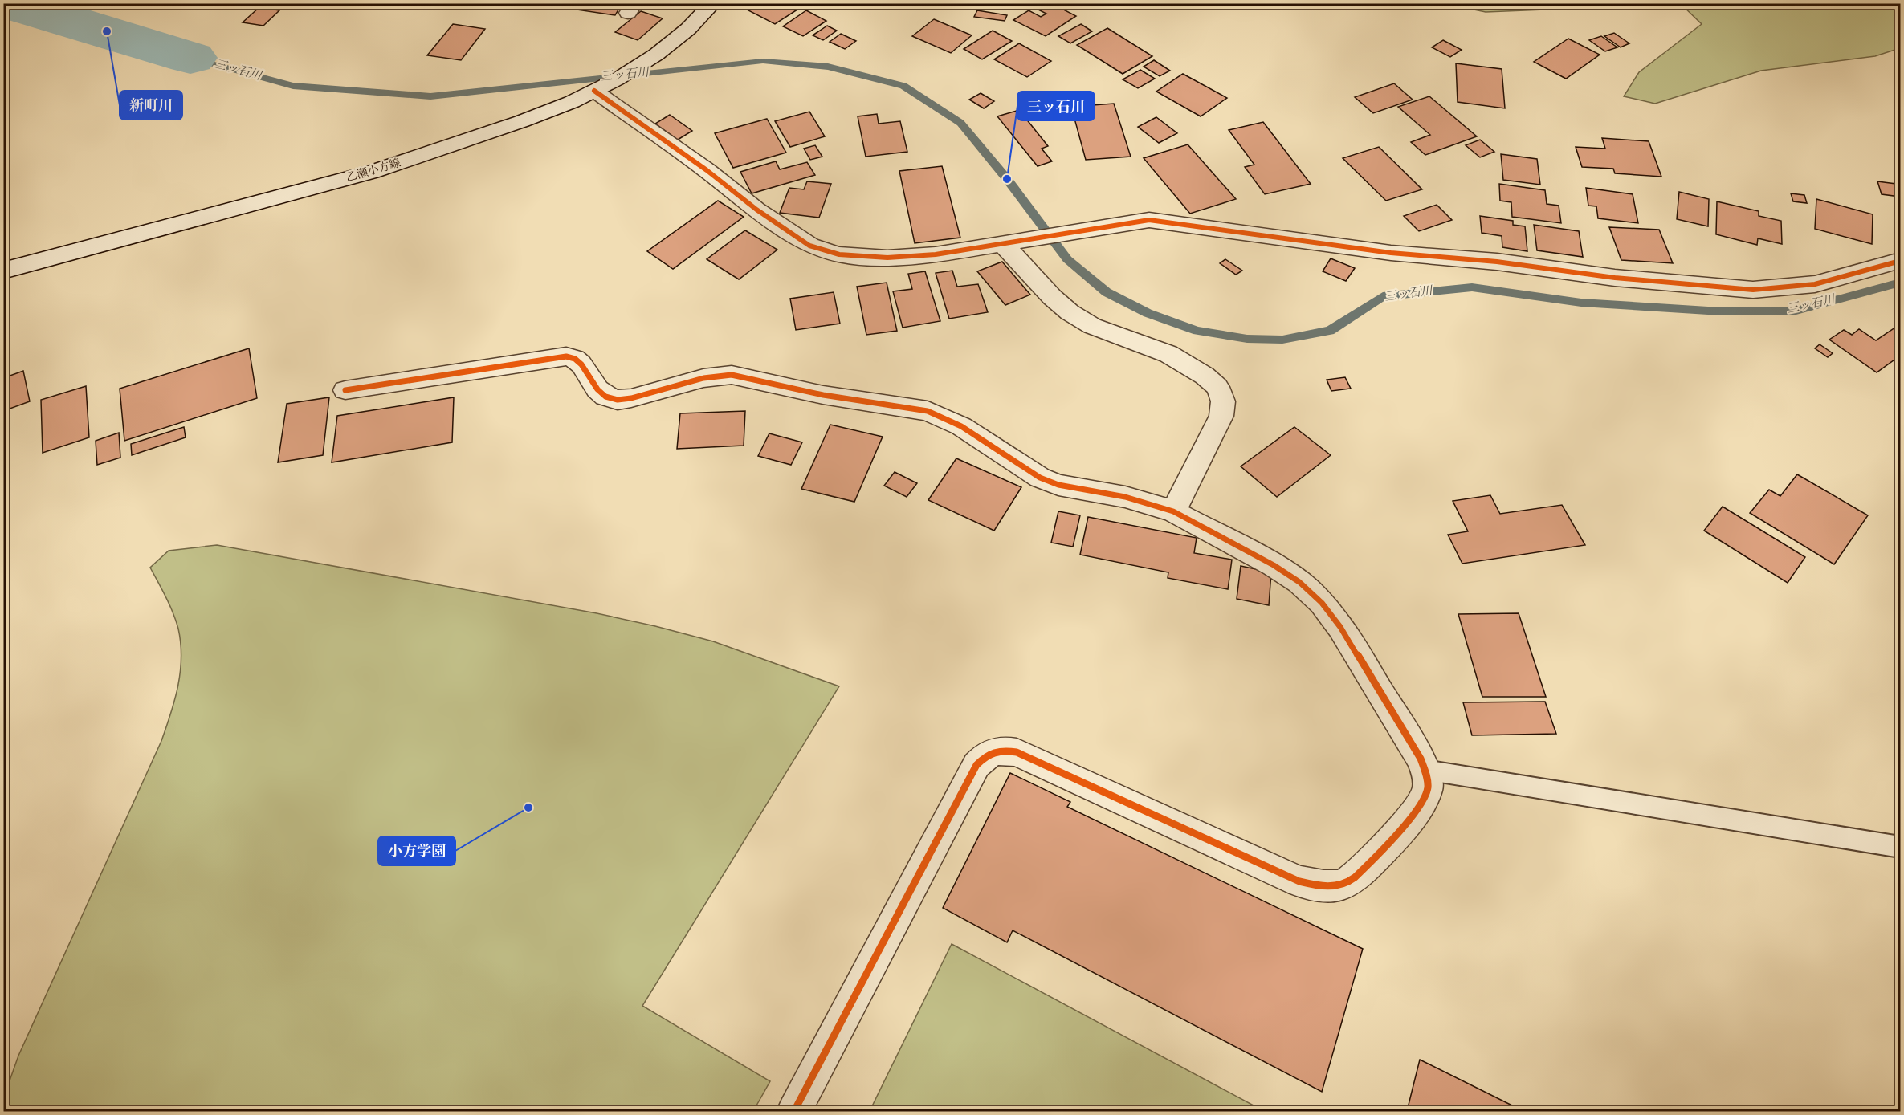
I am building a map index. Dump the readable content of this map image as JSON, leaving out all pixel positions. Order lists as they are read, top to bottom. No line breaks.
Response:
{"streets":{"street":["乙瀬小方線"]},"water":["三ッ石川"],"places":["新町川","三ッ石川","小方学園"]}
